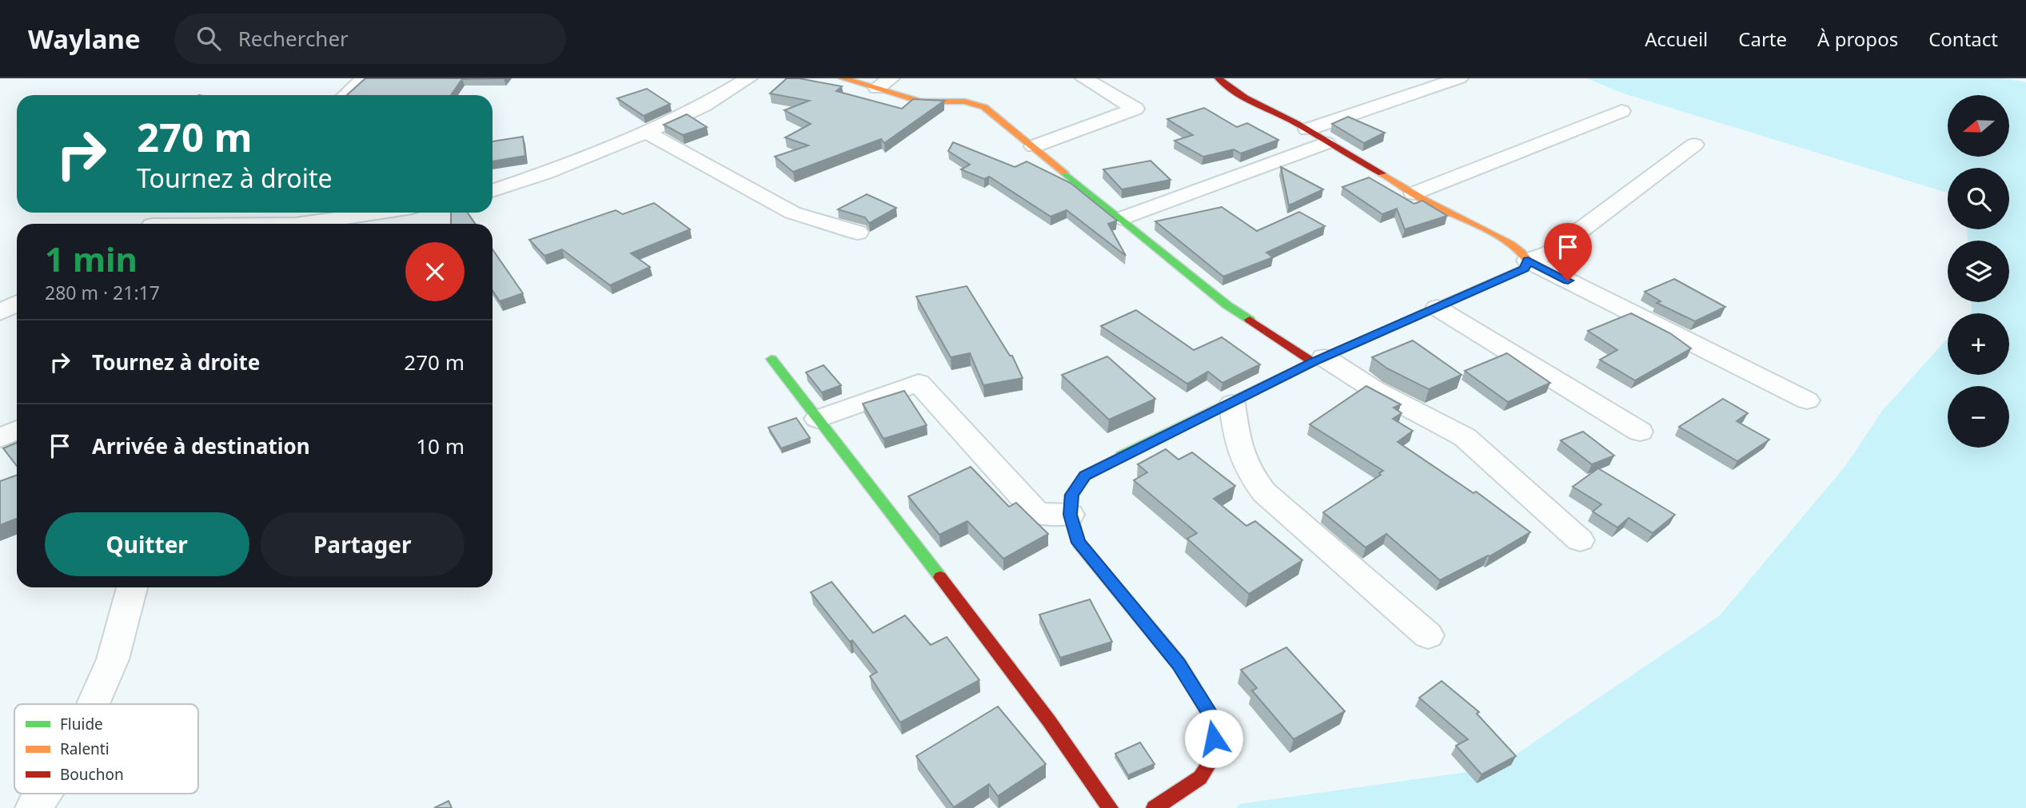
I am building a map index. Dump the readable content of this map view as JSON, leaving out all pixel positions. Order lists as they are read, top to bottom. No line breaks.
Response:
{"legend":["Fluide","Ralenti","Bouchon"],"north":"left","page":{"header":"Waylane","search":"Rechercher","nav":["Accueil","Carte","À propos","Contact"],"map_buttons":["+","−"],"turn":["270 m","Tournez à droite"],"heading":["1 min","280 m · 21:17"],"list":[{"name":"Tournez à droite","value":"270 m"},{"name":"Arrivée à destination","value":"10 m"}],"buttons":["Quitter","Partager"]}}
